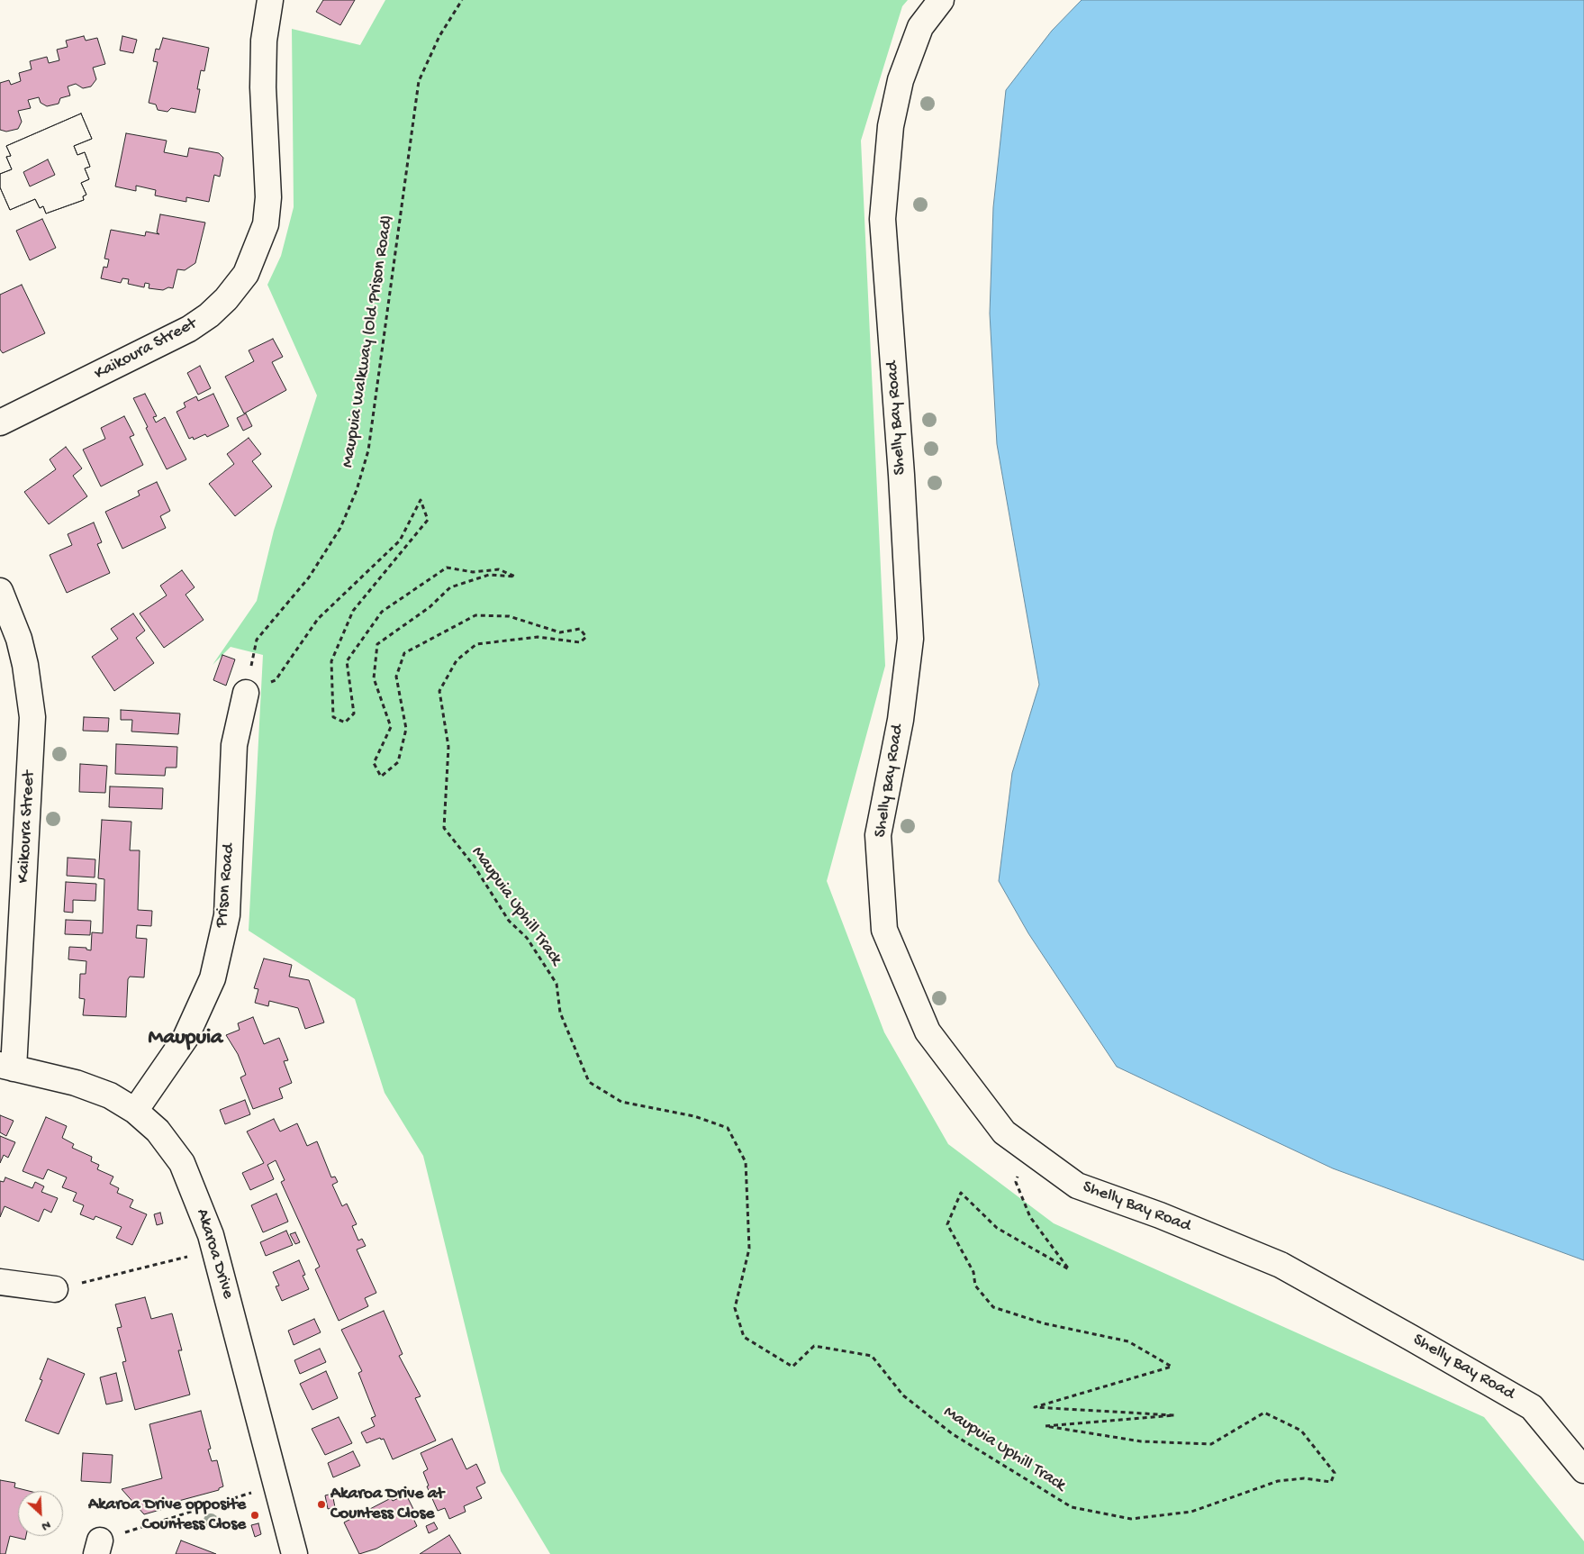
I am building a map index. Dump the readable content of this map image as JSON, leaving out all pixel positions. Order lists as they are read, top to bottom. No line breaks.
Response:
{"streets":{"street":["Kaikoura Street","Shelly Bay Road","Prison Road","Akaroa Drive"],"path":["Maupuia Walkway (Old Prison Road)","Maupuia Uphill Track"]},"crossings":[["Maupuia Walkway (Old Prison Road)","Prison Road"],["Maupuia Walkway (Old Prison Road)","Maupuia Uphill Track"],["Kaikoura Street","Akaroa Drive"],["Shelly Bay Road","Maupuia Uphill Track"],["Prison Road","Maupuia Uphill Track"],["Prison Road","Akaroa Drive"]],"districts":["Maupuia"],"places":["Akaroa Drive at Countess Close","Akaroa Drive opposite Countess Close"],"north":"bottom right"}
